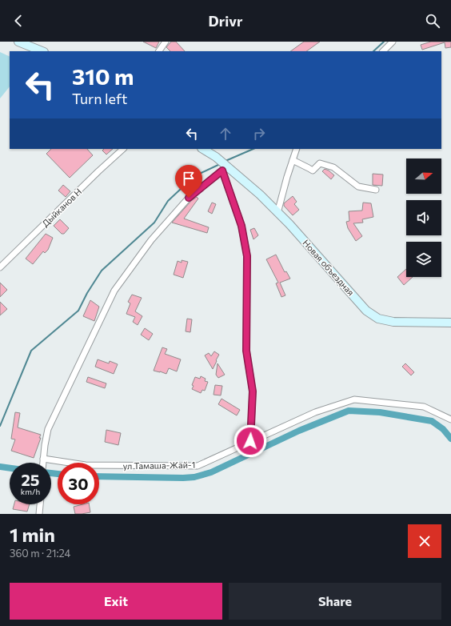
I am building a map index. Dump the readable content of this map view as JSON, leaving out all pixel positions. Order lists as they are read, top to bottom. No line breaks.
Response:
{"streets":{"main road":["Новая объездная"],"street":["Дыйканов Н","ул Тамаша-Жай-1"]},"north":"right","page":{"header":"Drivr","turn":["310 m","Turn left"],"speed":"25 km/h","limit":"30","heading":["1 min","360 m · 21:24"],"buttons":["Exit","Share"]}}
